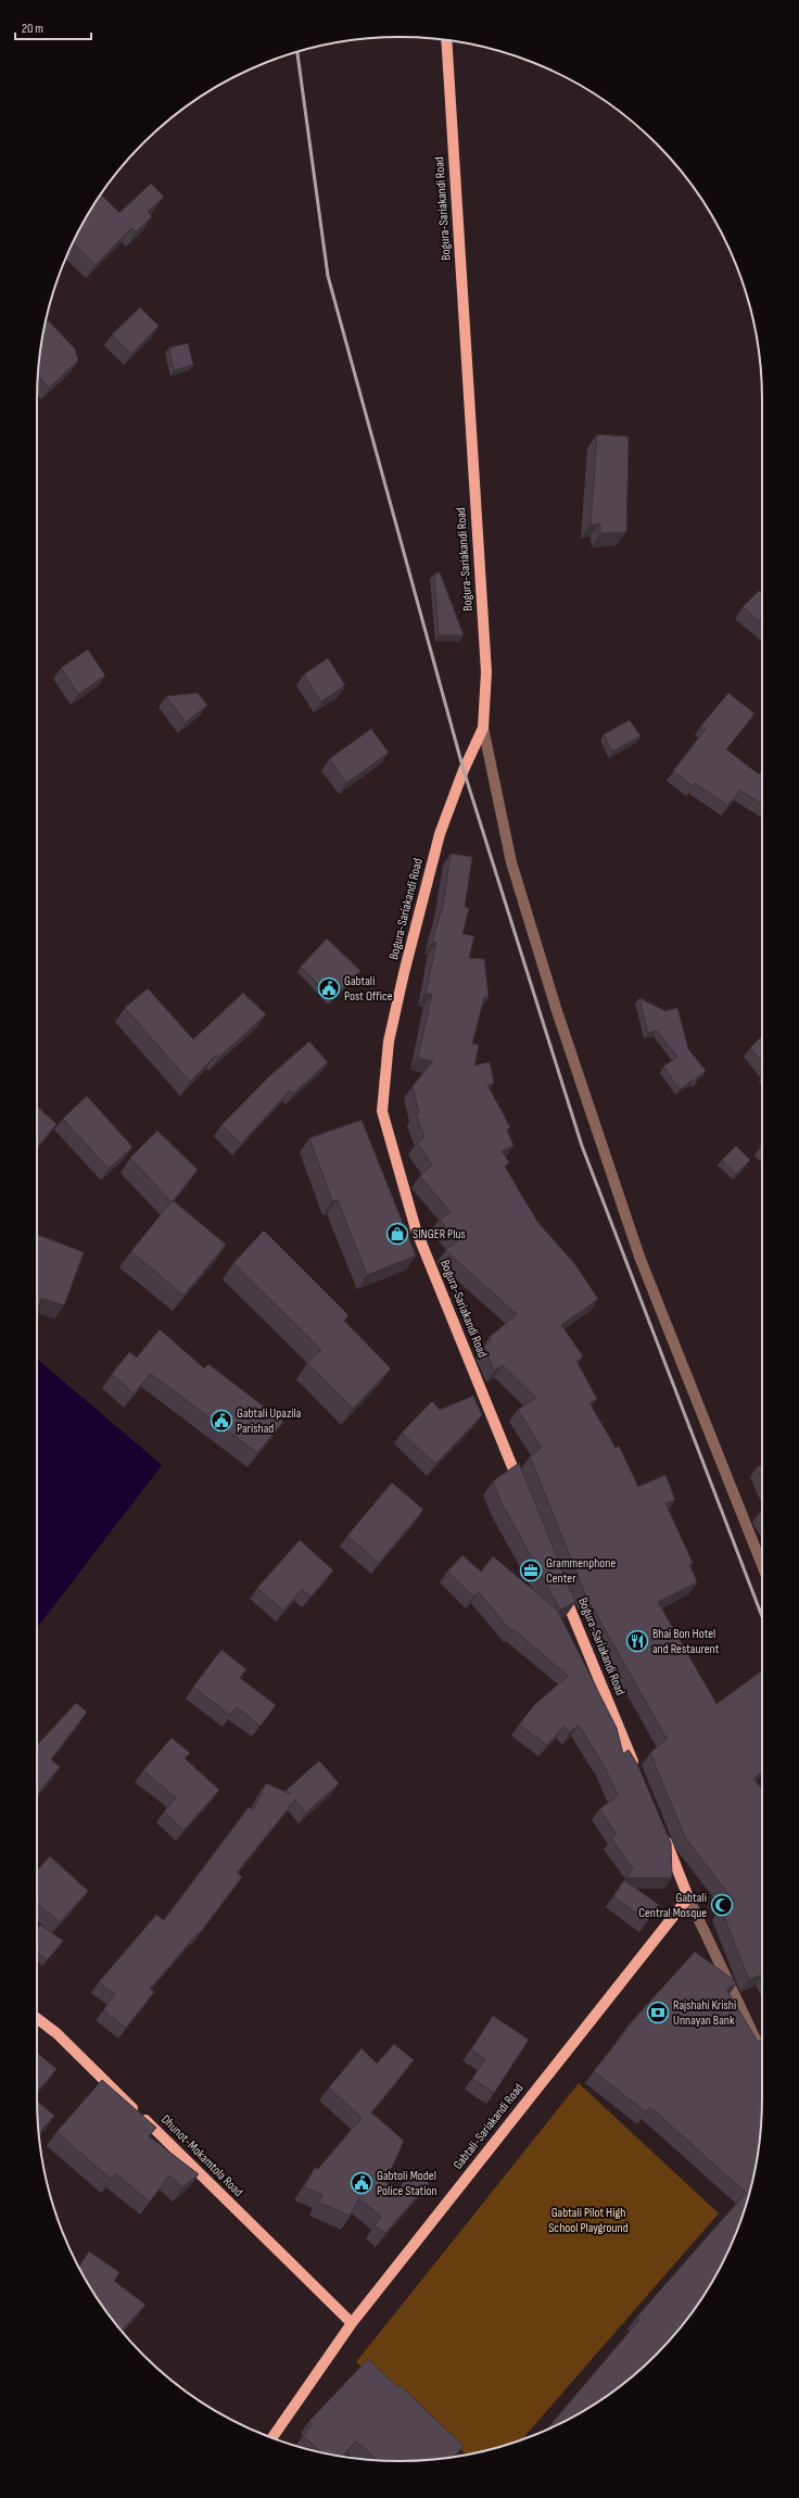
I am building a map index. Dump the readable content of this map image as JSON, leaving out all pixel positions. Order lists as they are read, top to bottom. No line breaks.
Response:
{"streets":{"main road":["Bogura-Sariakandi Road","Gabtali-Sariakandi Road","Dhunot-Mokamtola Road"]},"crossings":[["Gabtali-Sariakandi Road","Dhunot-Mokamtola Road"]],"parks":["Gabtali Pilot High School Playground"],"places":{"public building":["Gabtali Post Office","Gabtali Upazila Parishad","Gabtoli Model Police Station"],"shop":["SINGER Plus"],"office":["Grammenphone Center"],"restaurant":["Bhai Bon Hotel and Restaurent"],"mosque":["Gabtali Central Mosque"],"bank":["Rajshahi Krishi Unnayan Bank"]},"scale_bar":"20 m"}
